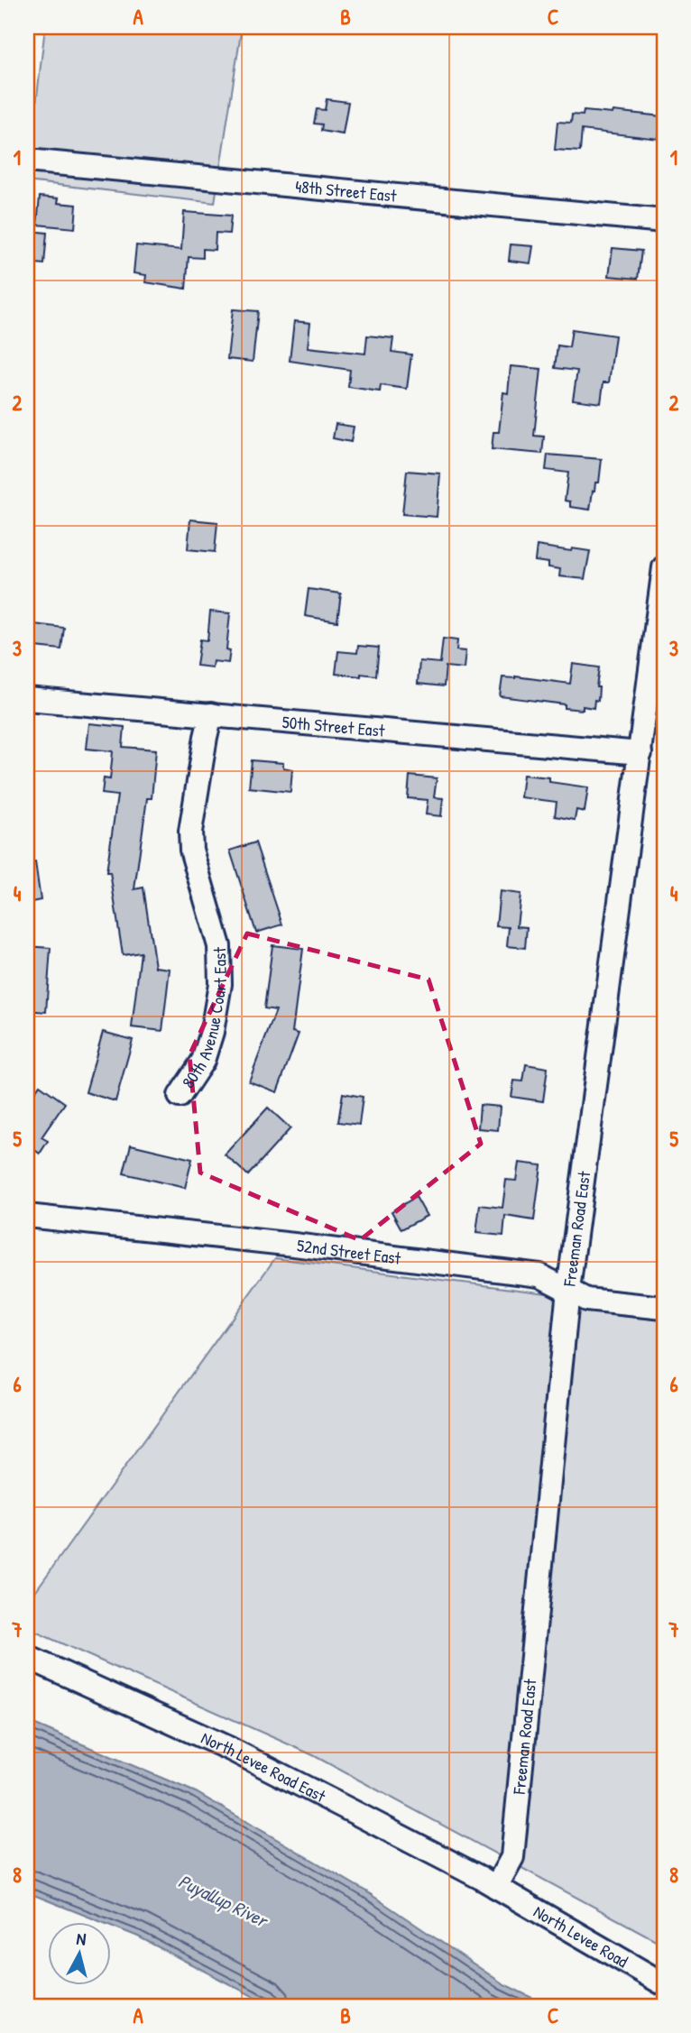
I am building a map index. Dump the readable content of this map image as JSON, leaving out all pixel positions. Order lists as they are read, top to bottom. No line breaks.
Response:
{"streets":{"street":["48th Street East","50th Street East","80th Avenue Court East","Freeman Road East","52nd Street East","North Levee Road East","North Levee Road"]},"crossings":[["50th Street East","80th Avenue Court East"],["50th Street East","Freeman Road East"],["Freeman Road East","52nd Street East"],["Freeman Road East","North Levee Road East"],["Freeman Road East","North Levee Road"],["North Levee Road East","North Levee Road"]],"water":["Puyallup River"],"north":"top","grid":{"columns":["A","B","C"],"rows":["1","2","3","4","5","6","7","8"]}}
